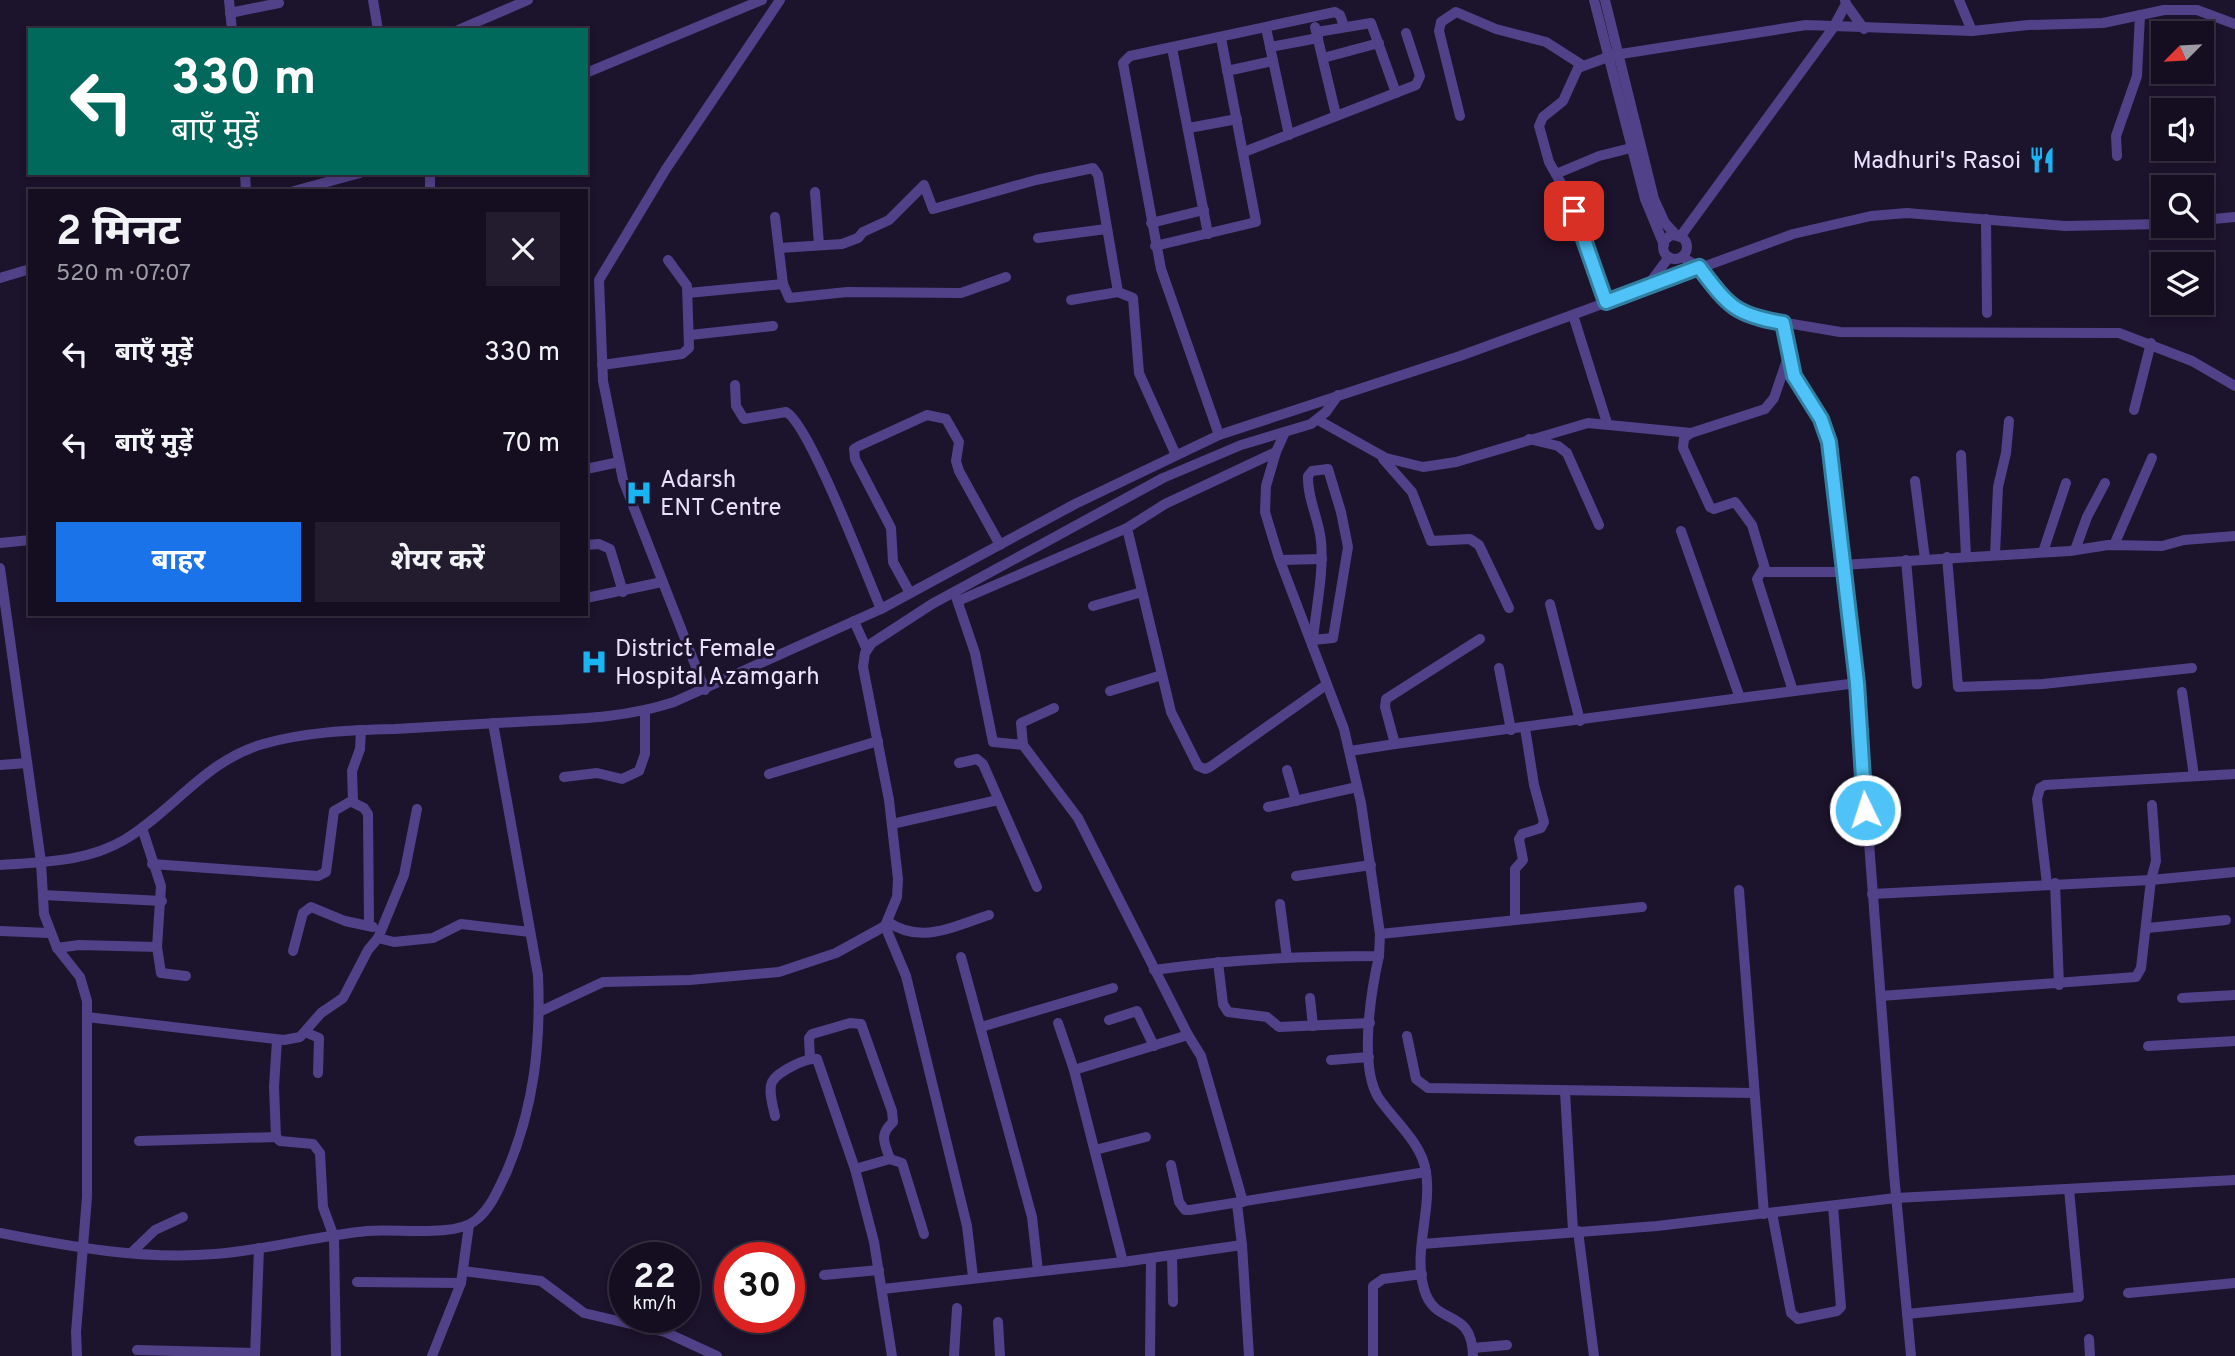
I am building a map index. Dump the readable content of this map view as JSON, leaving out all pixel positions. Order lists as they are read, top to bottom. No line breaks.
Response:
{"places":{"restaurant":["Madhuri's Rasoi"],"hospital":["Adarsh ENT Centre","District Female Hospital Azamgarh"]},"north":"bottom left","page":{"turn":["330 m","बाएँ मुड़ें"],"heading":["2 मिनट","520 m · 07:07"],"list":[{"name":"बाएँ मुड़ें","value":"330 m"},{"name":"बाएँ मुड़ें","value":"70 m"}],"buttons":["बाहर","शेयर करें"],"speed":"22 km/h","limit":"30"}}
